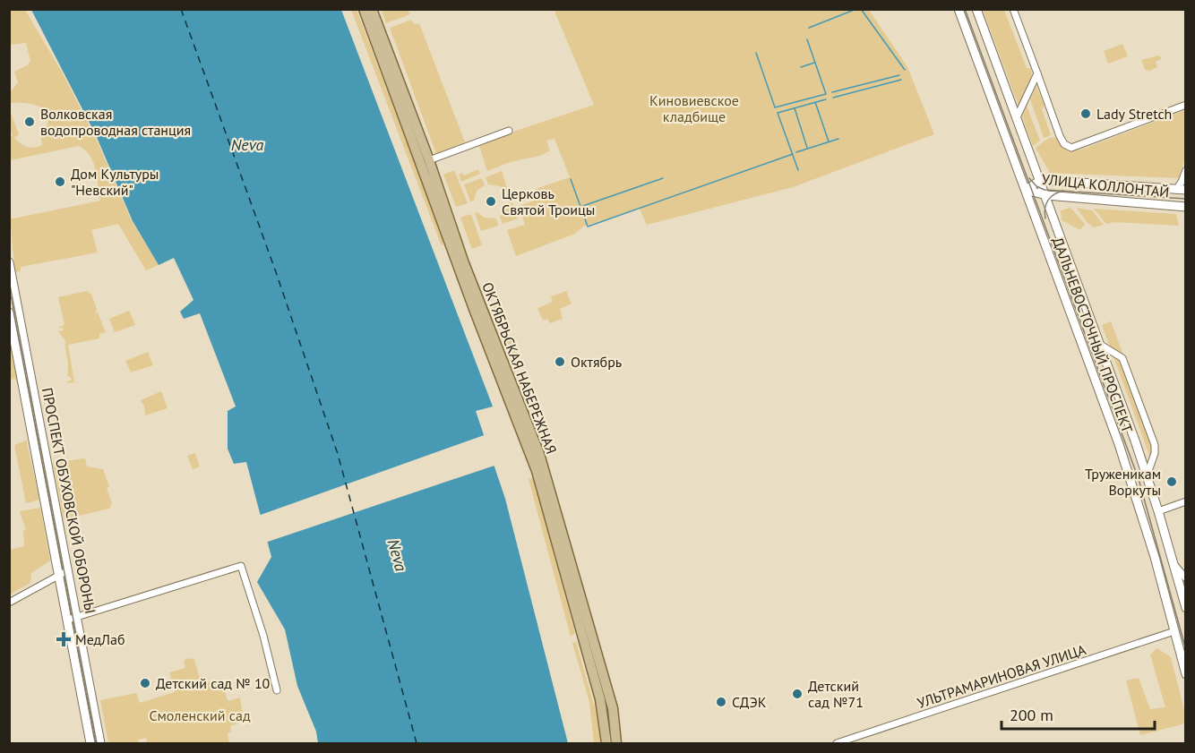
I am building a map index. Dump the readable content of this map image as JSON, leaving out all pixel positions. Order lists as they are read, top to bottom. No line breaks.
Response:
{"streets":{"main road":["УЛИЦА КОЛЛОНТАЙ","ДАЛЬНЕВОСТОЧНЫЙ ПРОСПЕКТ","ОКТЯБРЬСКАЯ НАБЕРЕЖНАЯ","ПРОСПЕКТ ОБУХОВСКОЙ ОБОРОНЫ"],"street":["УЛЬТРАМАРИНОВАЯ УЛИЦА"]},"crossings":[["УЛИЦА КОЛЛОНТАЙ","ДАЛЬНЕВОСТОЧНЫЙ ПРОСПЕКТ"],["ДАЛЬНЕВОСТОЧНЫЙ ПРОСПЕКТ","УЛЬТРАМАРИНОВАЯ УЛИЦА"]],"water":["Neva"],"parks":["Киновиевское кладбище","Смоленский сад"],"places":{"other":["Lady Stretch","Волковская водопроводная станция","Дом Культуры \"Невский\"","Церковь Святой Троицы","Октябрь","Труженикам Воркуты","Детский сад № 10","Детский сад №71","СДЭК"],"health":["МедЛаб"]},"scale_bar":"200 m"}
